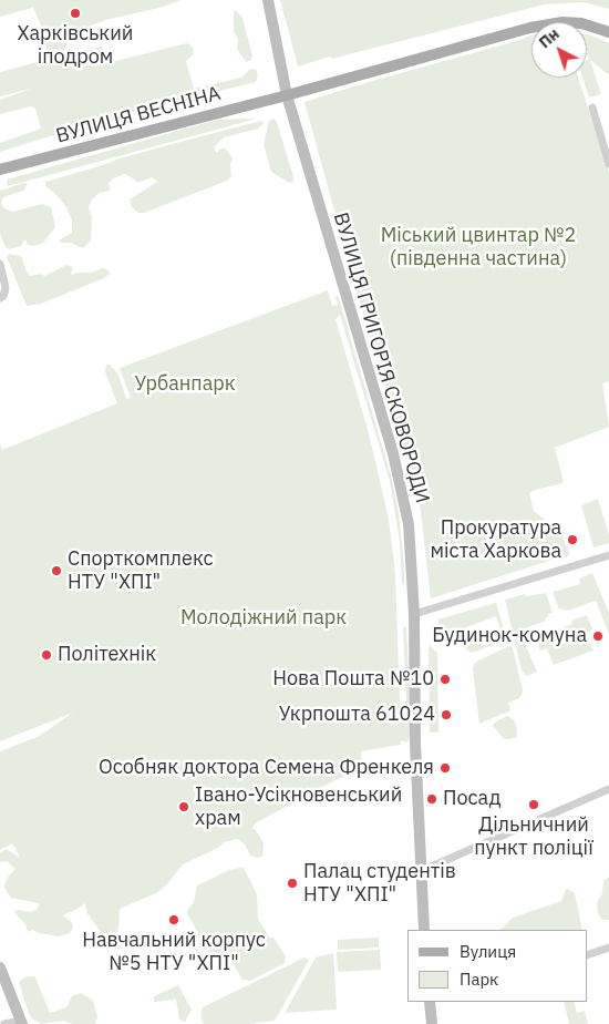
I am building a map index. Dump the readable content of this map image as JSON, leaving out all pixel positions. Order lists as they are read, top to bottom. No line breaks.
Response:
{"streets":{"main road":["ВУЛИЦЯ ВЕСНІНА","ВУЛИЦЯ ГРИГОРІЯ СКОВОРОДИ"]},"crossings":[["ВУЛИЦЯ ВЕСНІНА","ВУЛИЦЯ ГРИГОРІЯ СКОВОРОДИ"]],"parks":["Міський цвинтар №2 (південна частина)","Урбанпарк","Молодіжний парк"],"places":["Харківський іподром","Прокуратура міста Харкова","Спорткомплекс НТУ \"ХПІ\"","Будинок-комуна","Політехнік","Нова Пошта №10","Укрпошта 61024","Особняк доктора Семена Френкеля","Посад","Дільничний пункт поліції","Івано-Усікновенський храм","Палац студентів НТУ \"ХПІ\"","Навчальний корпус №5 НТУ \"ХПІ\""],"legend":["Вулиця","Парк"],"north":"top left"}
